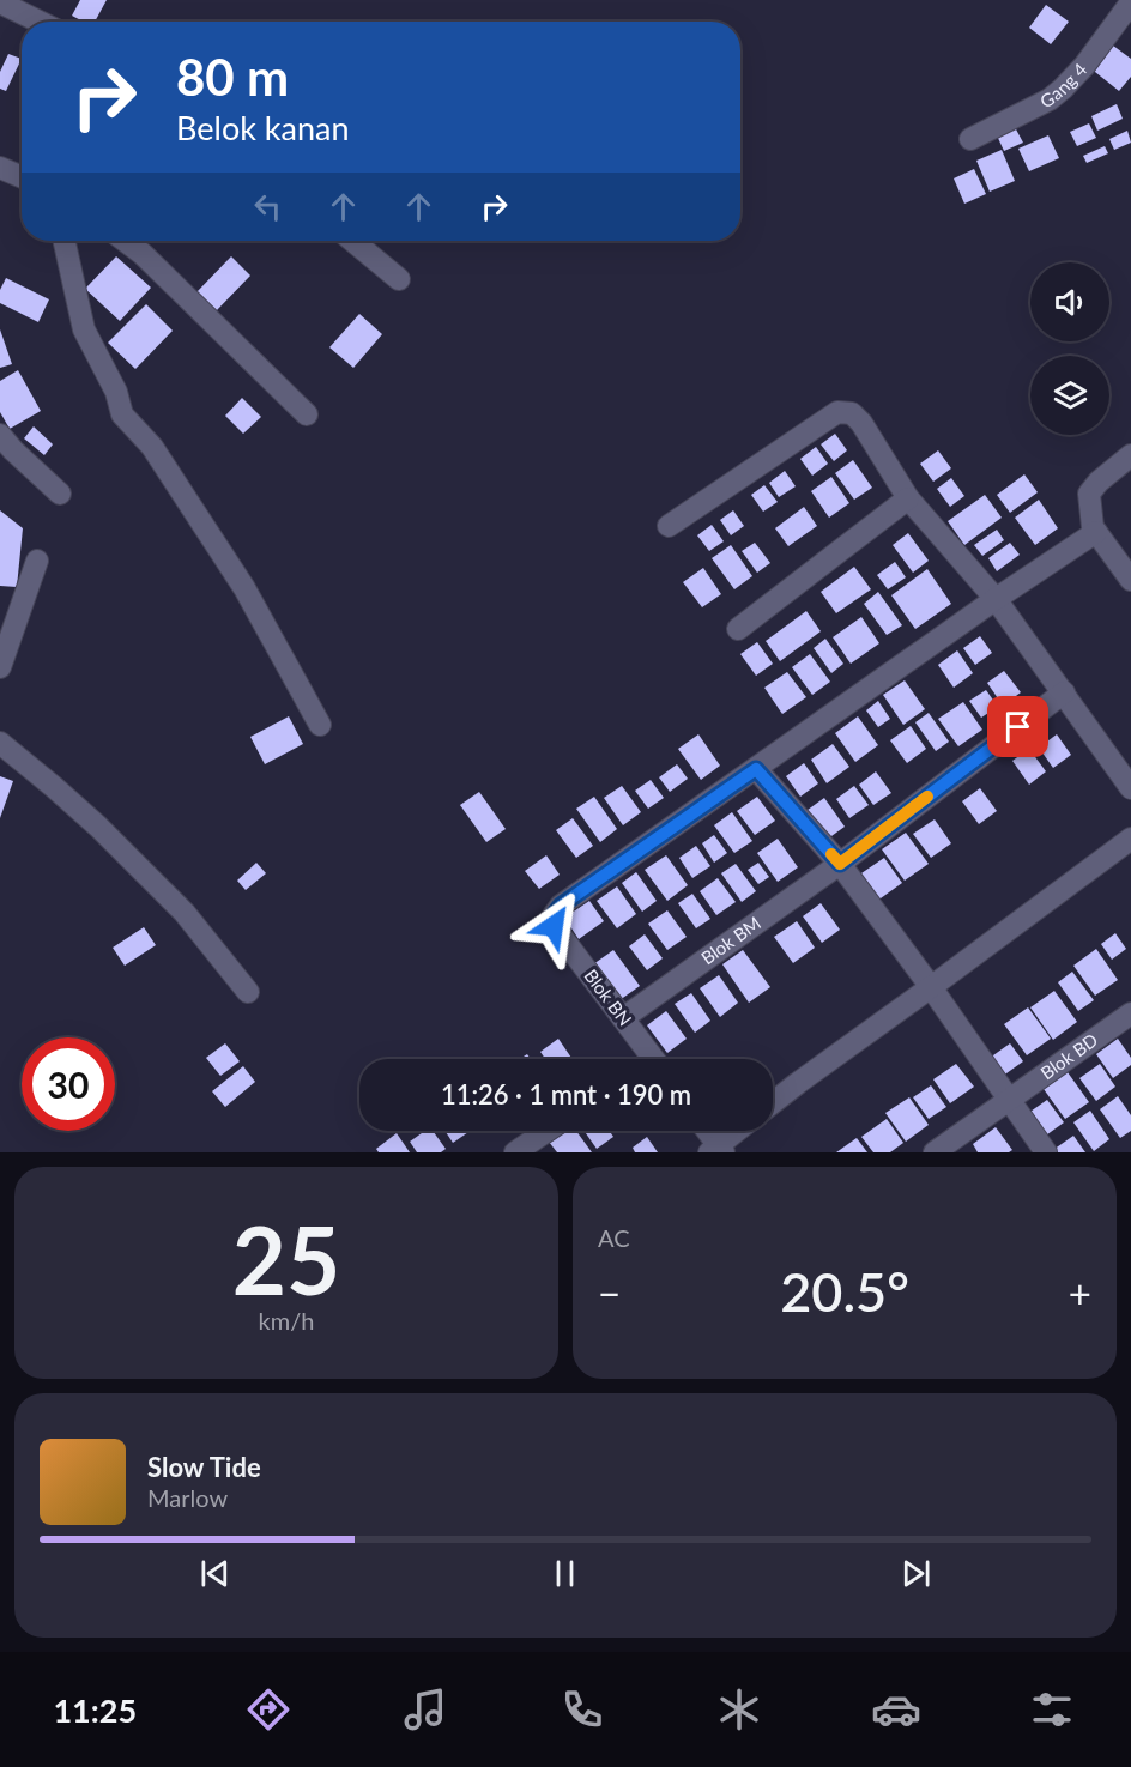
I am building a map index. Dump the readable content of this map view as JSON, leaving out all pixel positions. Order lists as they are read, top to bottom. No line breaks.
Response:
{"streets":{"street":["Gang 4","Blok BM","Blok BN","Blok BD"]},"crossings":[["Blok BM","Blok BN"]],"page":{"turn":["80 m","Belok kanan"],"limit":"30","trip":"11:26 · 1 mnt · 190 m","tile":[["25","km/h"],"AC"],"heat":["−","20.5°","+"],"song":["Slow Tide","Marlow"],"tabs":"11:25"}}
